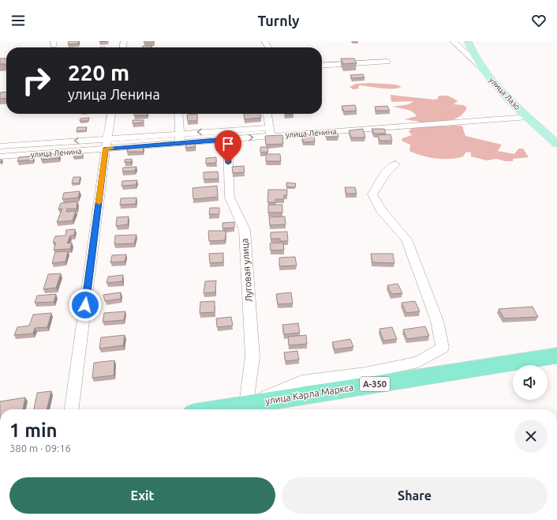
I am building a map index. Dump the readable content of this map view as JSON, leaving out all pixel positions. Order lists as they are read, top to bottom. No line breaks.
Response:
{"streets":{"highway":["А-350","улица Карла Маркса"],"main road":["улица Лазо"],"street":["улица Ленина","Луговая улица"]},"crossings":[["улица Лазо","улица Ленина"],["улица Ленина","Луговая улица"],["Луговая улица","улица Карла Маркса"]],"page":{"header":"Turnly","turn":["220 m","улица Ленина"],"heading":["1 min","380 m · 09:16"],"buttons":["Exit","Share"]}}
